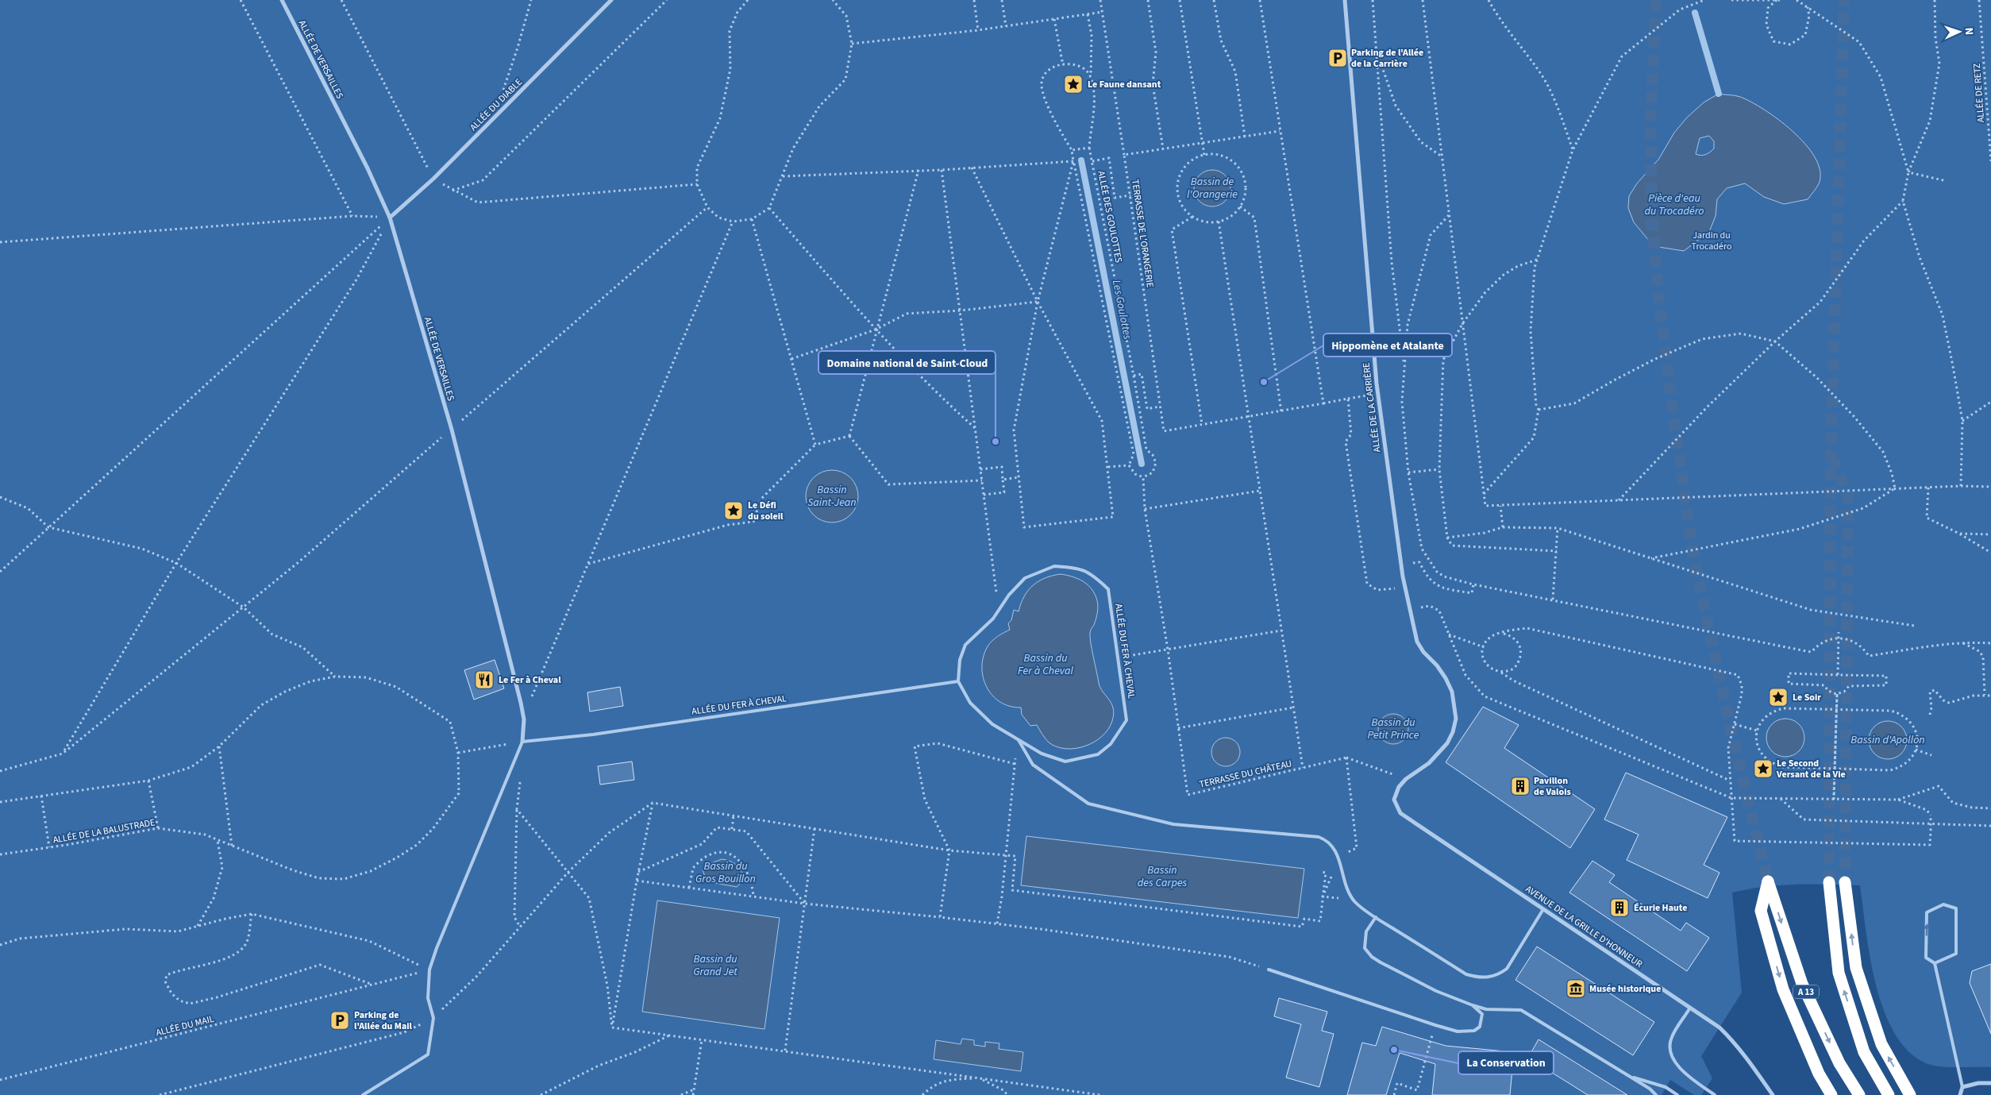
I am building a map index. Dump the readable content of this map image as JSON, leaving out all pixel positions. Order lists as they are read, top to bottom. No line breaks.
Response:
{"streets":{"highway":["A 13"],"street":["ALLÉE DE VERSAILLES","ALLÉE DU DIABLE","ALLÉE DE LA CARRIÈRE","AVENUE DE LA GRILLE D'HONNEUR"],"lane":["ALLÉE DU FER À CHEVAL"],"path":["ALLÉE DE RETZ","ALLÉE DES GOULOTTES","TERRASSE DE L'ORANGERIE","TERRASSE DU CHÂTEAU","ALLÉE DE LA BALUSTRADE","ALLÉE DU MAIL"]},"crossings":[["ALLÉE DE VERSAILLES","ALLÉE DU DIABLE"],["ALLÉE DE VERSAILLES","ALLÉE DU FER À CHEVAL"],["ALLÉE DES GOULOTTES","TERRASSE DU CHÂTEAU"],["TERRASSE DE L'ORANGERIE","ALLÉE DE LA CARRIÈRE"],["TERRASSE DE L'ORANGERIE","TERRASSE DU CHÂTEAU"],["ALLÉE DE LA CARRIÈRE","AVENUE DE LA GRILLE D'HONNEUR"]],"water":["Bassin de l'Orangerie","Pièce d'eau du Trocadéro","Les Goulottes","Bassin Saint-Jean","Bassin du Fer à Cheval","Bassin du Petit Prince","Bassin d'Apollon","Bassin du Gros Bouillon","Bassin des Carpes","Bassin du Grand Jet"],"parks":["Jardin du Trocadéro"],"places":{"parking":["Parking de l'Allée de la Carrière","Parking de l'Allée du Mail"],"place":["Le Faune dansant","Le Défi du soleil","Le Soir","Le Second Versant de la Vie"],"other":["Hippomène et Atalante","Domaine national de Saint-Cloud","La Conservation"],"restaurant":["Le Fer à Cheval"],"building":["Pavillon de Valois","Écurie Haute"],"museum":["Musée historique"]},"north":"right"}
